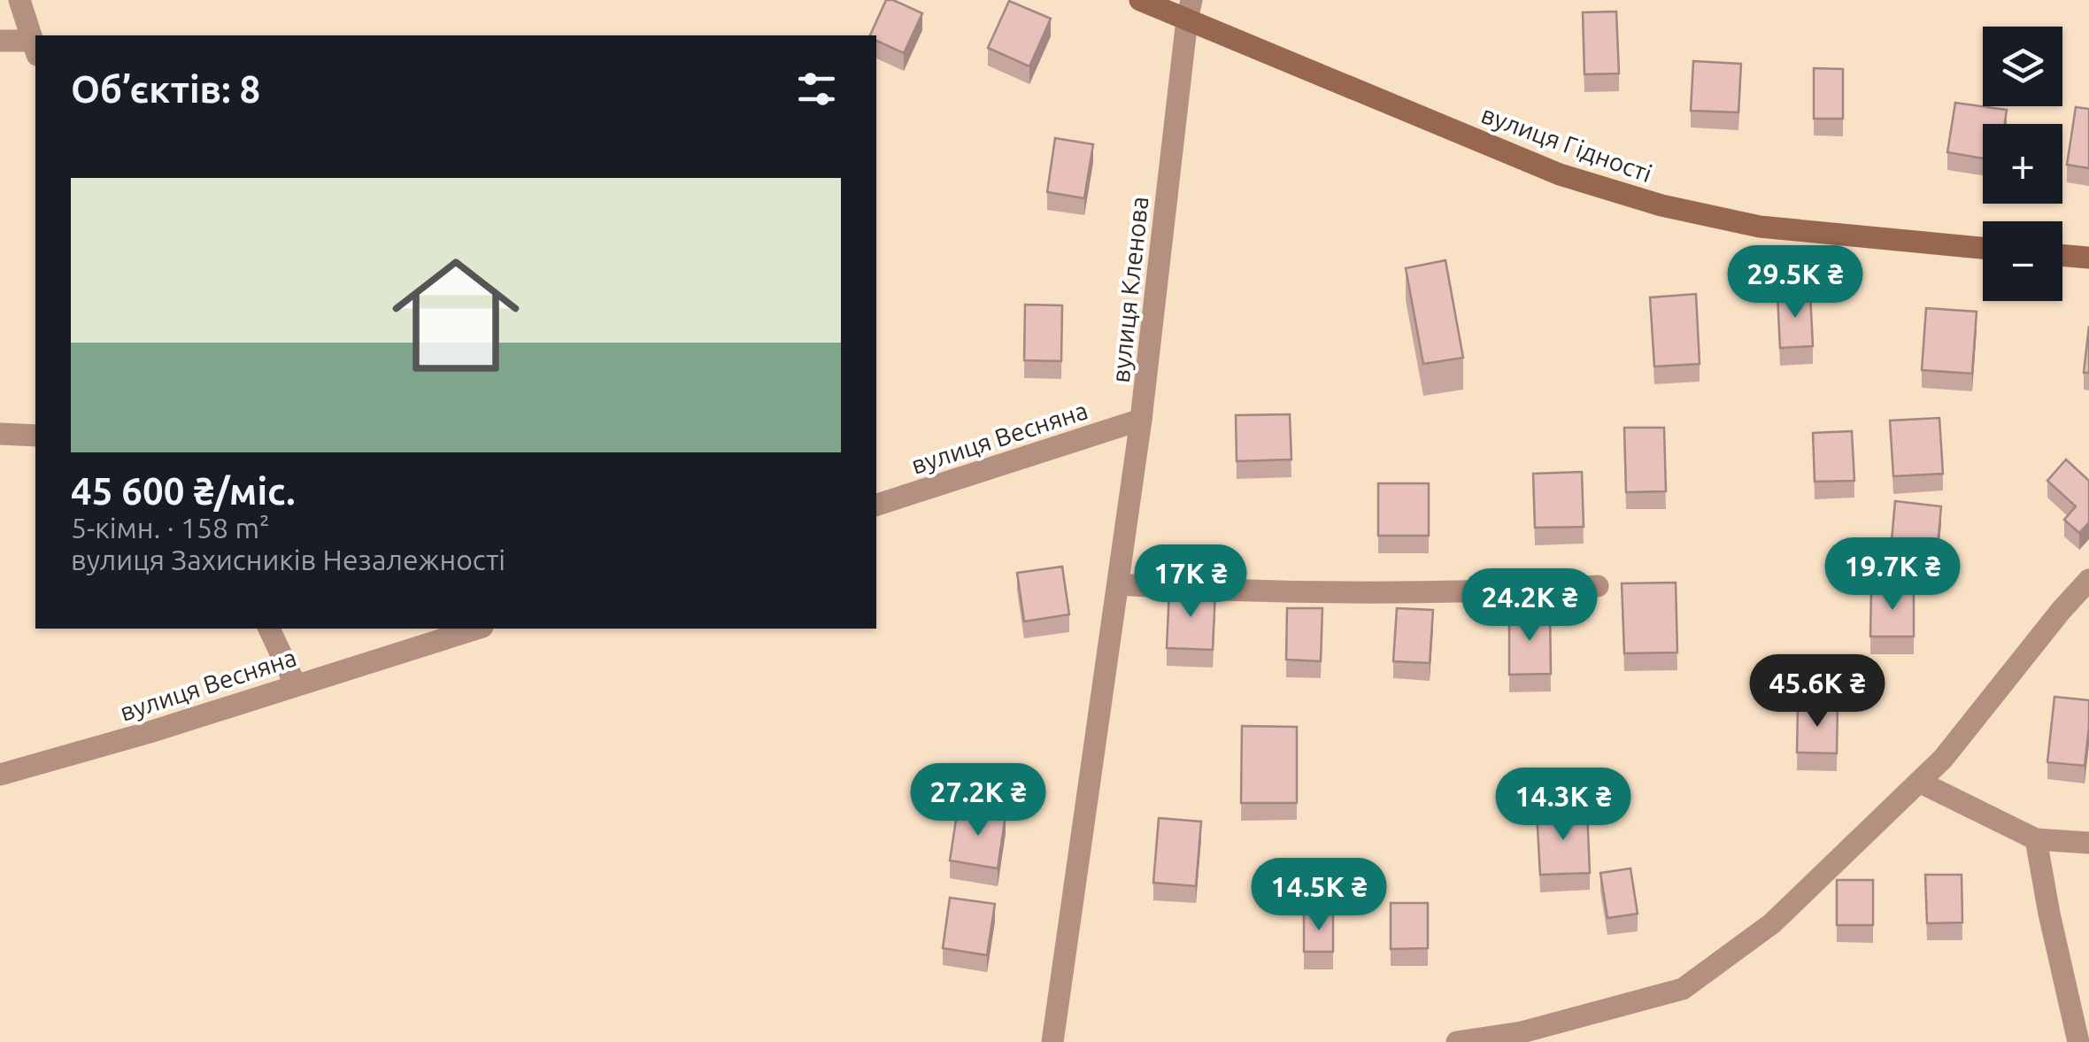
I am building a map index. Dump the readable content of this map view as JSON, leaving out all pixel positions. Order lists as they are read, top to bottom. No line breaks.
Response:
{"streets":{"street":["вулиця Гідності","вулиця Кленова","вулиця Весняна"]},"crossings":[["вулиця Гідності","вулиця Кленова"],["вулиця Кленова","вулиця Весняна"]],"page":{"map_buttons":["+","−"],"heading":"Об’єктів: 8","list":[{"name":"45 600 ₴/міс.","note":"5-кімн. · 158 m² · вулиця Захисників Незалежності"}],"price":["29.5K ₴","19.7K ₴","17K ₴","24.2K ₴","45.6K ₴","27.2K ₴","14.3K ₴","14.5K ₴"]}}
